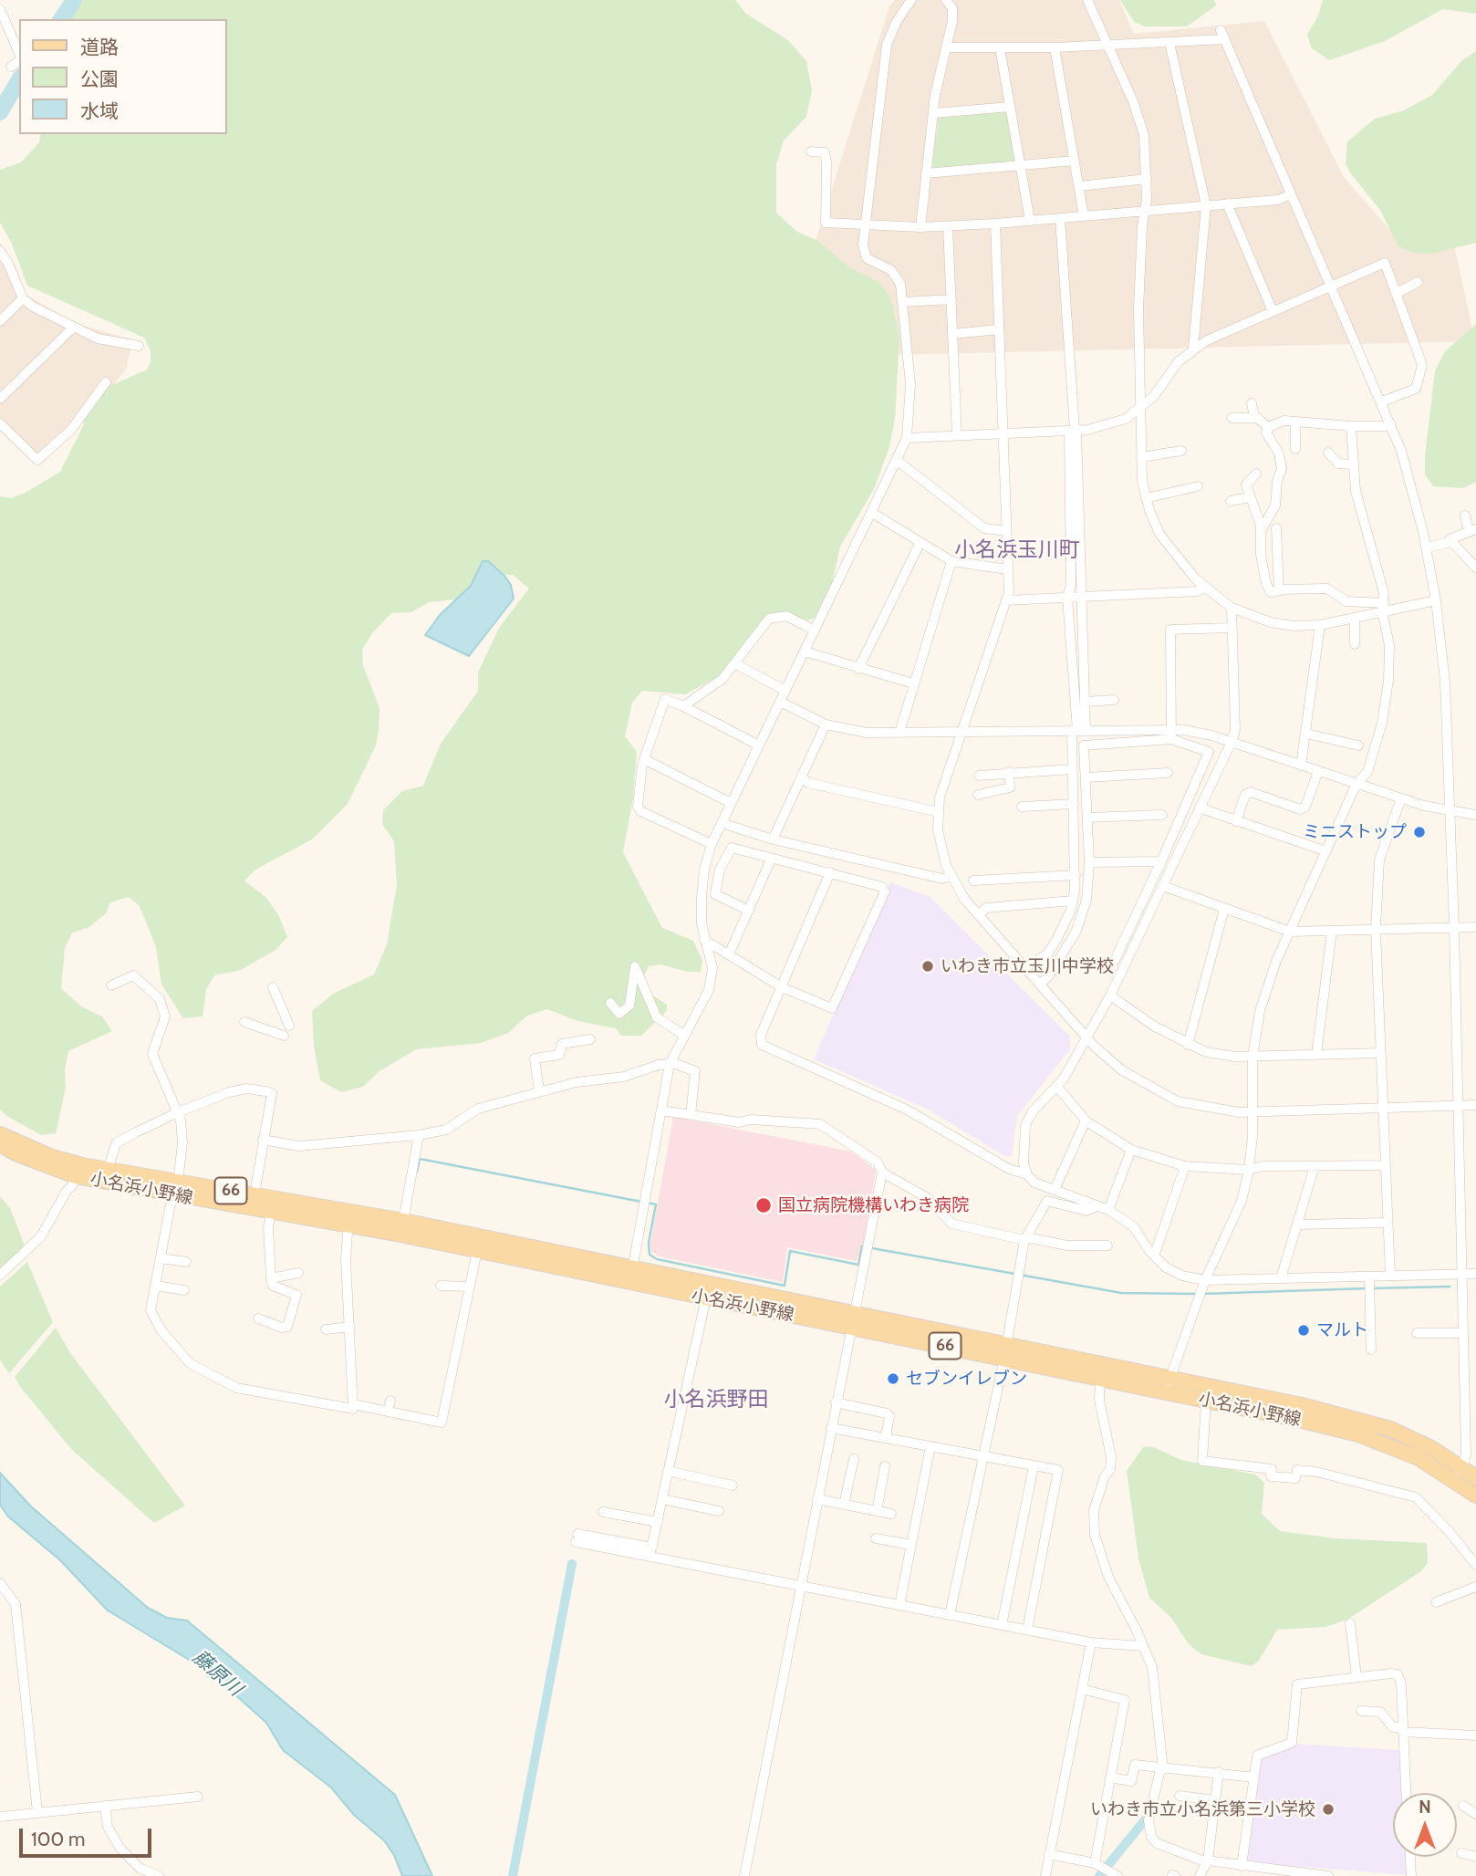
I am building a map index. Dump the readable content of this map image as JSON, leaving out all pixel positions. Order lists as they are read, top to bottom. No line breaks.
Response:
{"streets":{"main road":["小名浜小野線","66"]},"districts":["小名浜玉川町","小名浜野田"],"water":["藤原川"],"places":["ミニストップ","いわき市立玉川中学校","国立病院機構いわき病院","マルト","セブンイレブン","いわき市立小名浜第三小学校"],"legend":["道路","公園","水域"],"scale_bar":"100 m","north":"top"}
